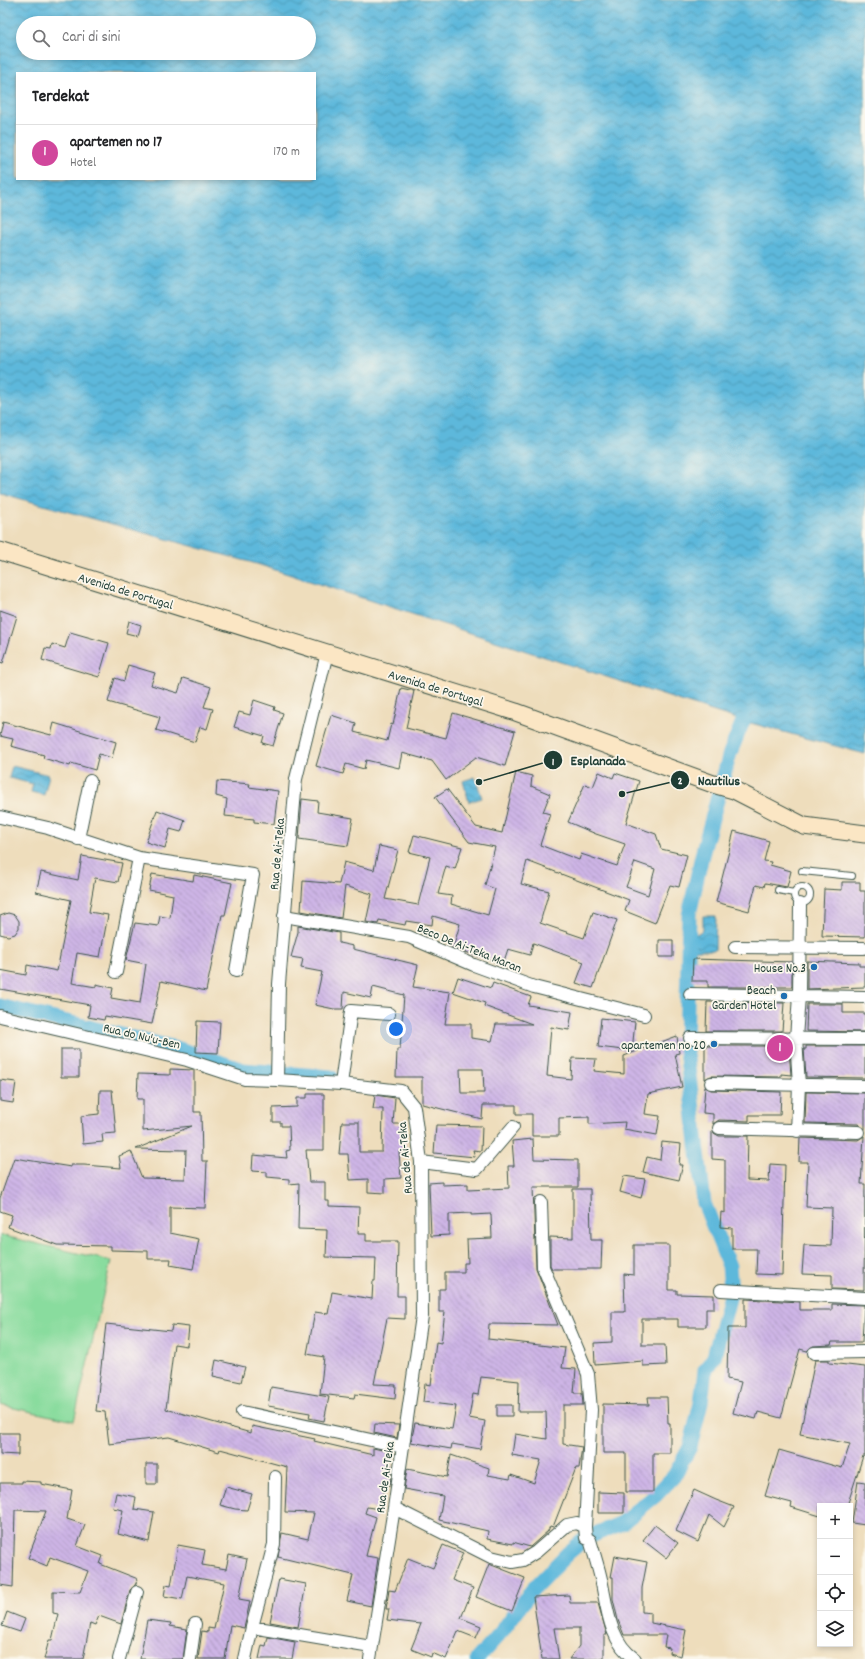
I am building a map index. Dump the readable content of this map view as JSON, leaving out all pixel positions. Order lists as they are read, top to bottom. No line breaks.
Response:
{"streets":{"main road":["Avenida de Portugal"],"street":["Rua de Ai-Teka","Beco De Ai-Teka Maran","Rua do Nu'u-Ben"]},"crossings":[["Avenida de Portugal","Rua de Ai-Teka"],["Rua de Ai-Teka","Beco De Ai-Teka Maran"],["Rua de Ai-Teka","Rua do Nu'u-Ben"]],"places":["Esplanada","Nautilus","House No.3","Beach Garden Hotel","apartemen no 20"],"page":{"search":"Cari di sini","heading":"Terdekat","list":[{"mark":"1","name":"apartemen no 17","note":"Hotel","value":"170 m"}],"pins":"1","map_buttons":["+","−"]}}
